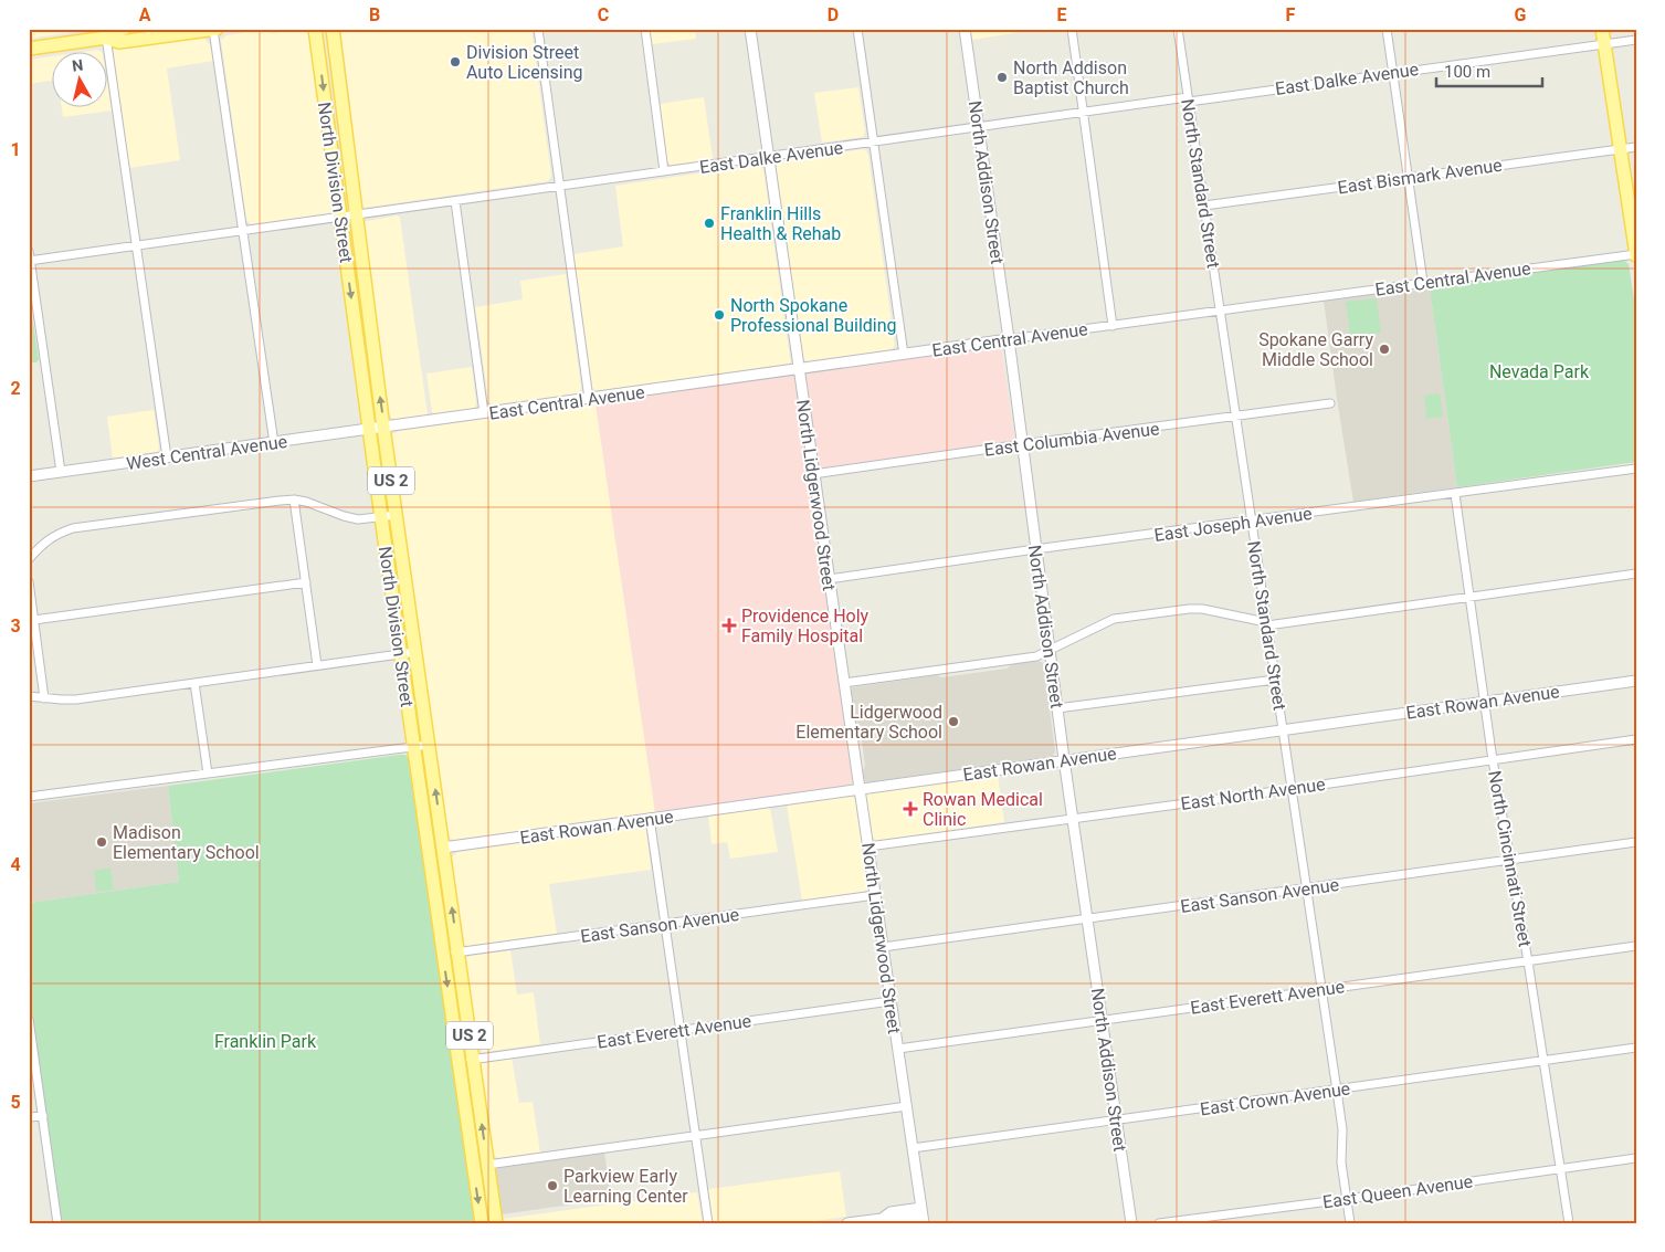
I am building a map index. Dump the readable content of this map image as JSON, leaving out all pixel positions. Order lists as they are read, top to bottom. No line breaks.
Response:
{"streets":{"main road":["North Division Street","US 2"],"street":["East Dalke Avenue","East Bismark Avenue","North Addison Street","North Standard Street","East Central Avenue","East Columbia Avenue","West Central Avenue","North Lidgerwood Street","East Joseph Avenue","East Rowan Avenue","East North Avenue","North Cincinnati Street","East Sanson Avenue","East Everett Avenue","East Crown Avenue","East Queen Avenue"]},"crossings":[["East Dalke Avenue","North Division Street"],["East Dalke Avenue","North Addison Street"],["East Dalke Avenue","North Standard Street"],["East Dalke Avenue","North Lidgerwood Street"],["East Bismark Avenue","North Standard Street"],["North Division Street","East Central Avenue"],["North Division Street","West Central Avenue"],["North Division Street","East Rowan Avenue"],["North Division Street","East Sanson Avenue"],["North Division Street","East Everett Avenue"],["North Addison Street","East Central Avenue"],["North Addison Street","East Columbia Avenue"],["North Addison Street","East Joseph Avenue"],["North Addison Street","East Rowan Avenue"],["North Addison Street","East North Avenue"],["North Addison Street","East Sanson Avenue"],["North Addison Street","East Everett Avenue"],["North Addison Street","East Crown Avenue"],["North Standard Street","East Central Avenue"],["North Standard Street","East Columbia Avenue"],["North Standard Street","East Joseph Avenue"],["North Standard Street","East Rowan Avenue"],["North Standard Street","East North Avenue"],["North Standard Street","East Sanson Avenue"],["North Standard Street","East Everett Avenue"],["North Standard Street","East Crown Avenue"],["North Standard Street","East Queen Avenue"],["East Central Avenue","West Central Avenue"],["East Central Avenue","North Lidgerwood Street"],["East Columbia Avenue","North Lidgerwood Street"],["North Lidgerwood Street","East Joseph Avenue"],["North Lidgerwood Street","East Rowan Avenue"],["North Lidgerwood Street","East North Avenue"],["North Lidgerwood Street","East Sanson Avenue"],["North Lidgerwood Street","East Everett Avenue"],["North Lidgerwood Street","East Crown Avenue"],["East Joseph Avenue","North Cincinnati Street"],["East Rowan Avenue","North Cincinnati Street"],["East North Avenue","North Cincinnati Street"],["North Cincinnati Street","East Sanson Avenue"],["North Cincinnati Street","East Everett Avenue"],["North Cincinnati Street","East Crown Avenue"],["North Cincinnati Street","East Queen Avenue"]],"parks":["Nevada Park","Franklin Park"],"places":{"other":["Division Street Auto Licensing","North Addison Baptist Church","Franklin Hills Health & Rehab","North Spokane Professional Building","Spokane Garry Middle School","Lidgerwood Elementary School","Madison Elementary School","Parkview Early Learning Center"],"health":["Providence Holy Family Hospital","Rowan Medical Clinic"]},"scale_bar":"100 m","north":"top","grid":{"columns":["A","B","C","D","E","F","G"],"rows":["1","2","3","4","5"]}}
